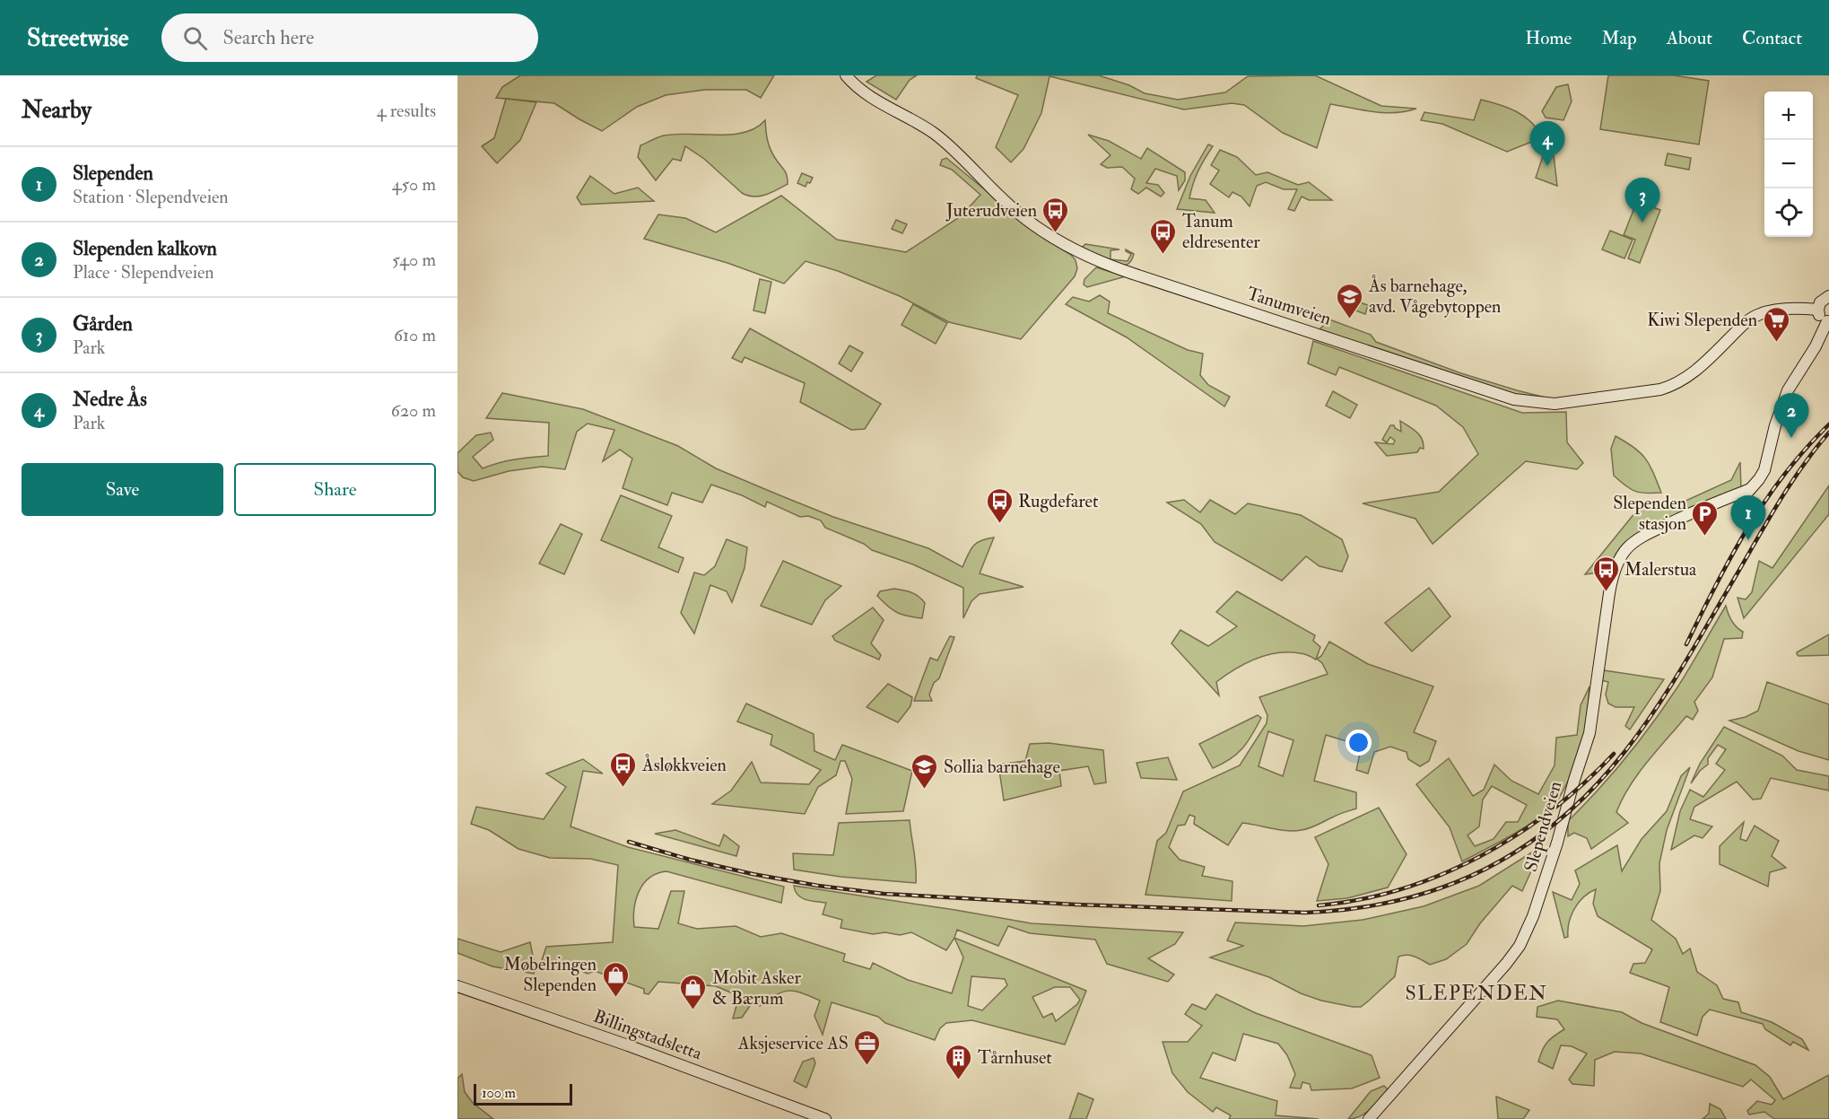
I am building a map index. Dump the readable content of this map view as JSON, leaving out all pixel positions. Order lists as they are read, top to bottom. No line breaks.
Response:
{"streets":{"main road":["Tanumveien","Slependveien","Billingstadsletta"]},"districts":["SLEPENDEN"],"places":{"bus stop":["Juterudveien","Tanum eldresenter","Rugdefaret","Malerstua","Åsløkkveien"],"school or university":["Ås barnehage, avd. Vågebytoppen","Sollia barnehage"],"supermarket":["Kiwi Slependen"],"parking":["Slependen stasjon"],"shop":["Møbelringen Slependen","Mobit Asker & Bærum"],"office":["Aksjeservice AS"],"building":["Tårnhuset"]},"scale_bar":"100 m","page":{"header":"Streetwise","search":"Search here","nav":["Home","Map","About","Contact"],"heading":["Nearby","4 results"],"map_buttons":["+","−"],"pins":["4","3","2","1"],"list":[{"mark":"1","name":"Slependen","note":"Station · Slependveien","value":"450 m"},{"mark":"2","name":"Slependen kalkovn","note":"Place · Slependveien","value":"540 m"},{"mark":"3","name":"Gården","note":"Park","value":"610 m"},{"mark":"4","name":"Nedre Ås","note":"Park","value":"620 m"}],"buttons":["Save","Share"],"scale":"100 m"}}
